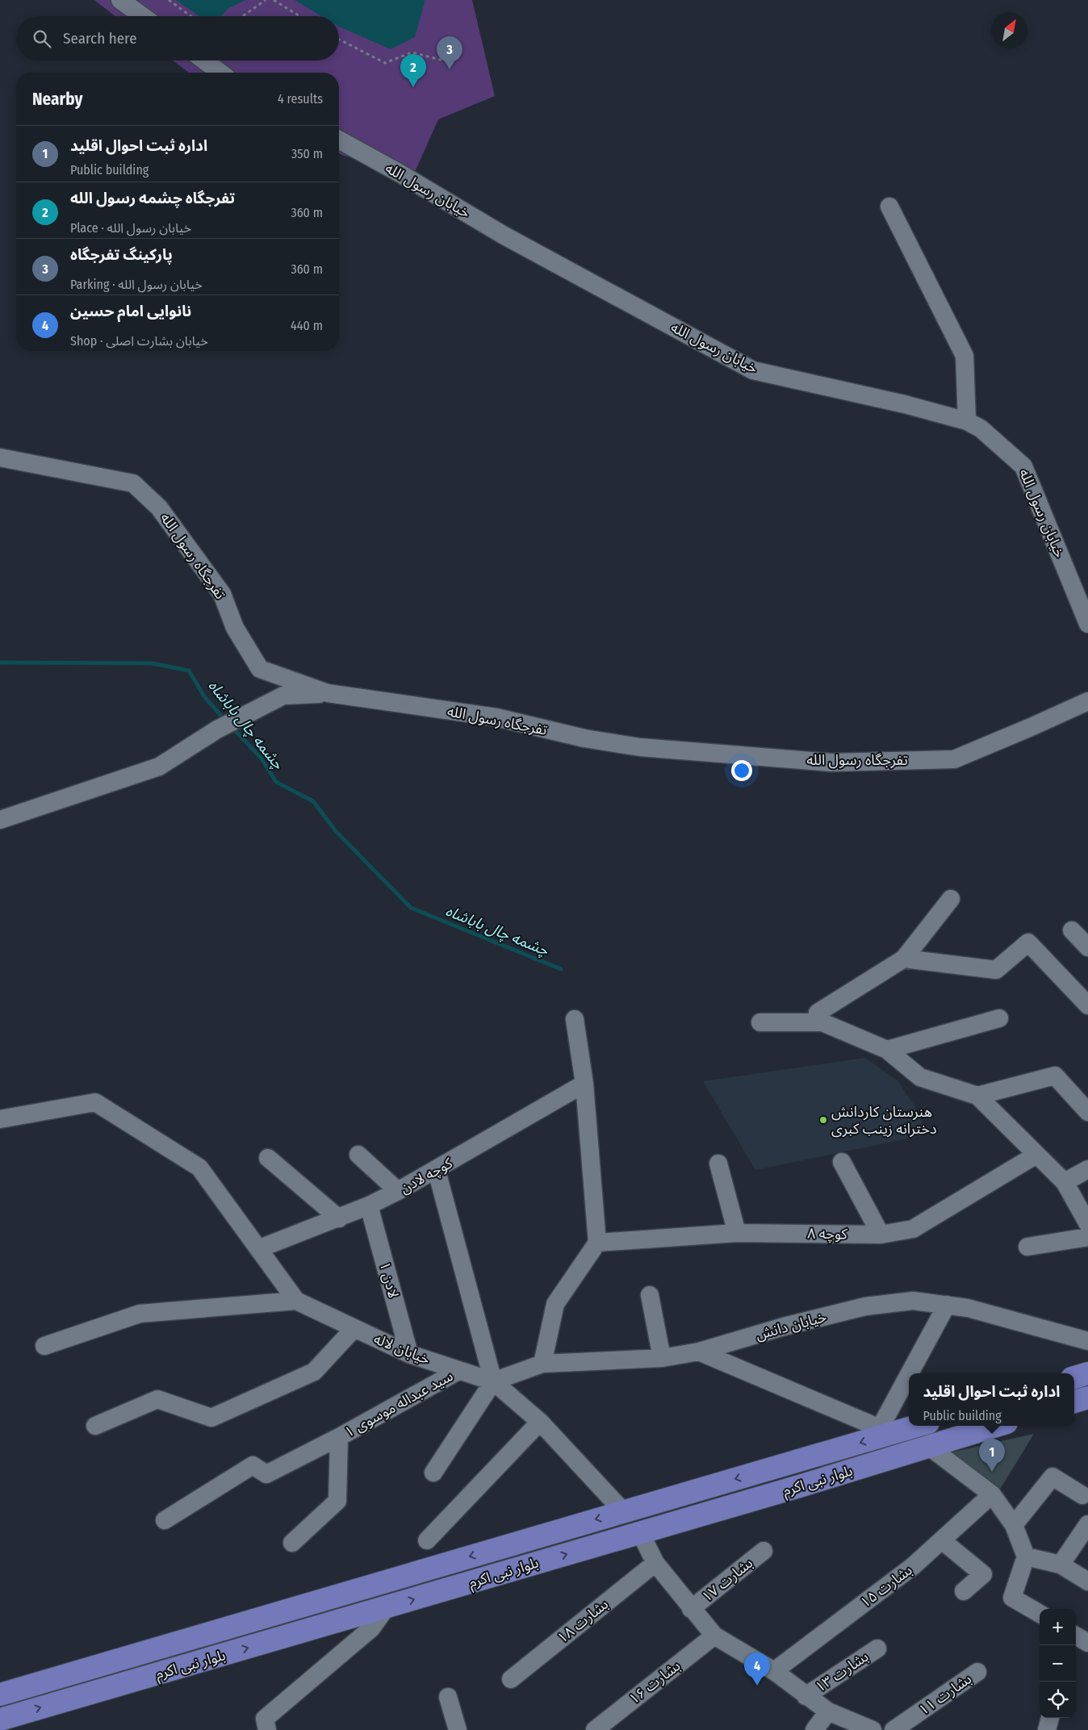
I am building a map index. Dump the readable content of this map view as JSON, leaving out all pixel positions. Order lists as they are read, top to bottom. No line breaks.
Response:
{"streets":{"main road":["بلوار نبی اکرم"],"street":["خیابان رسول الله","تفرجگاه رسول الله","کوچه لادن","کوچه ۸","لادن ۱","خیابان دانش","خیابان لاله","سید عبداله موسوی ۱","بشارت ۱۷","بشارت ۱۵","بشارت ۱۸","بشارت ۱۳","بشارت ۱۶","بشارت ۱۱"]},"crossings":[["کوچه لادن","لادن ۱"],["کوچه لادن","خیابان لاله"],["لادن ۱","خیابان لاله"],["خیابان دانش","خیابان لاله"],["خیابان لاله","سید عبداله موسوی ۱"],["خیابان لاله","بلوار نبی اکرم"]],"water":["چشمه چال باباشاه"],"places":["هنرستان کاردانش دخترانه زینب کبری"],"north":"top right","page":{"search":"Search here","pins":["3","2","1","4"],"heading":["Nearby","4 results"],"list":[{"mark":"1","name":"اداره ثبت احوال اقلید","note":"Public building","value":"350 m"},{"mark":"2","name":"تفرجگاه چشمه رسول الله","note":"Place · خیابان رسول الله","value":"360 m"},{"mark":"3","name":"پارکینگ تفرجگاه","note":"Parking · خیابان رسول الله","value":"360 m"},{"mark":"4","name":"نانوایی امام حسین","note":"Shop · خیابان بشارت اصلی","value":"440 m"}],"popup":["اداره ثبت احوال اقلید","Public building"],"map_buttons":["+","−"]}}
